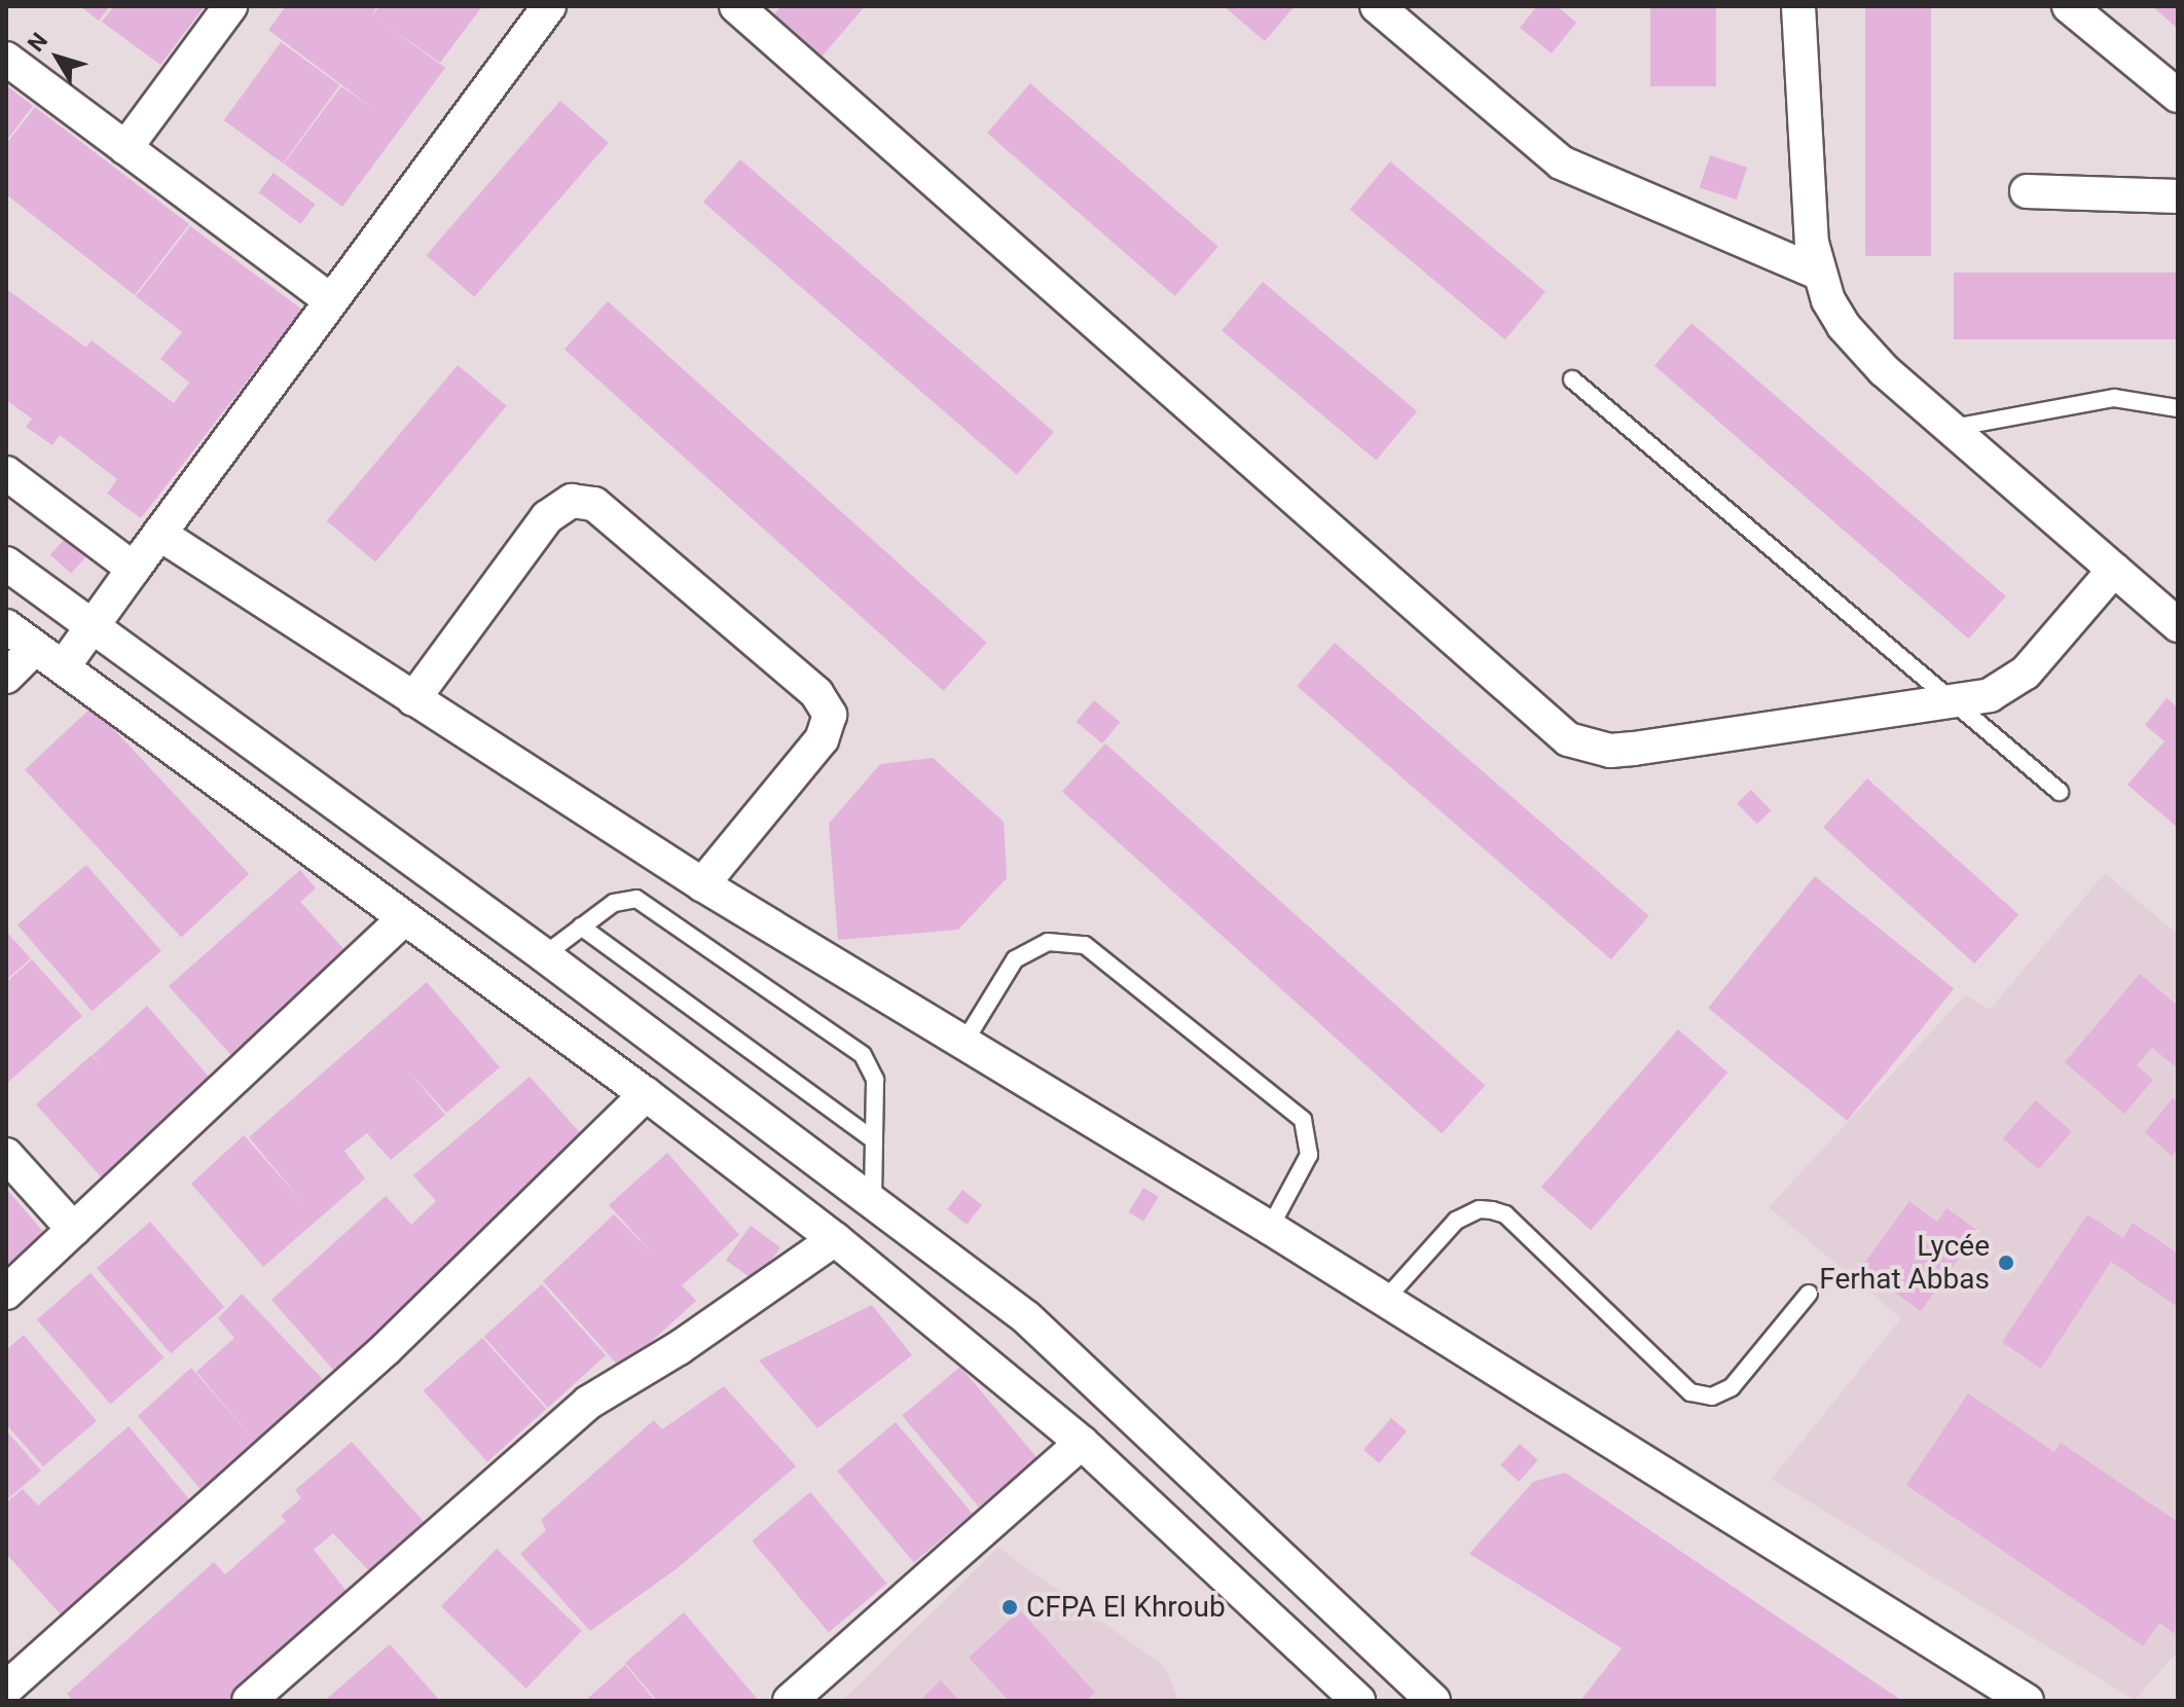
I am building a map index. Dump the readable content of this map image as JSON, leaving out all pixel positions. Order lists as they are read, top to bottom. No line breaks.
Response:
{"places":["Lycée Ferhat Abbas","CFPA El Khroub"],"north":"top left"}
